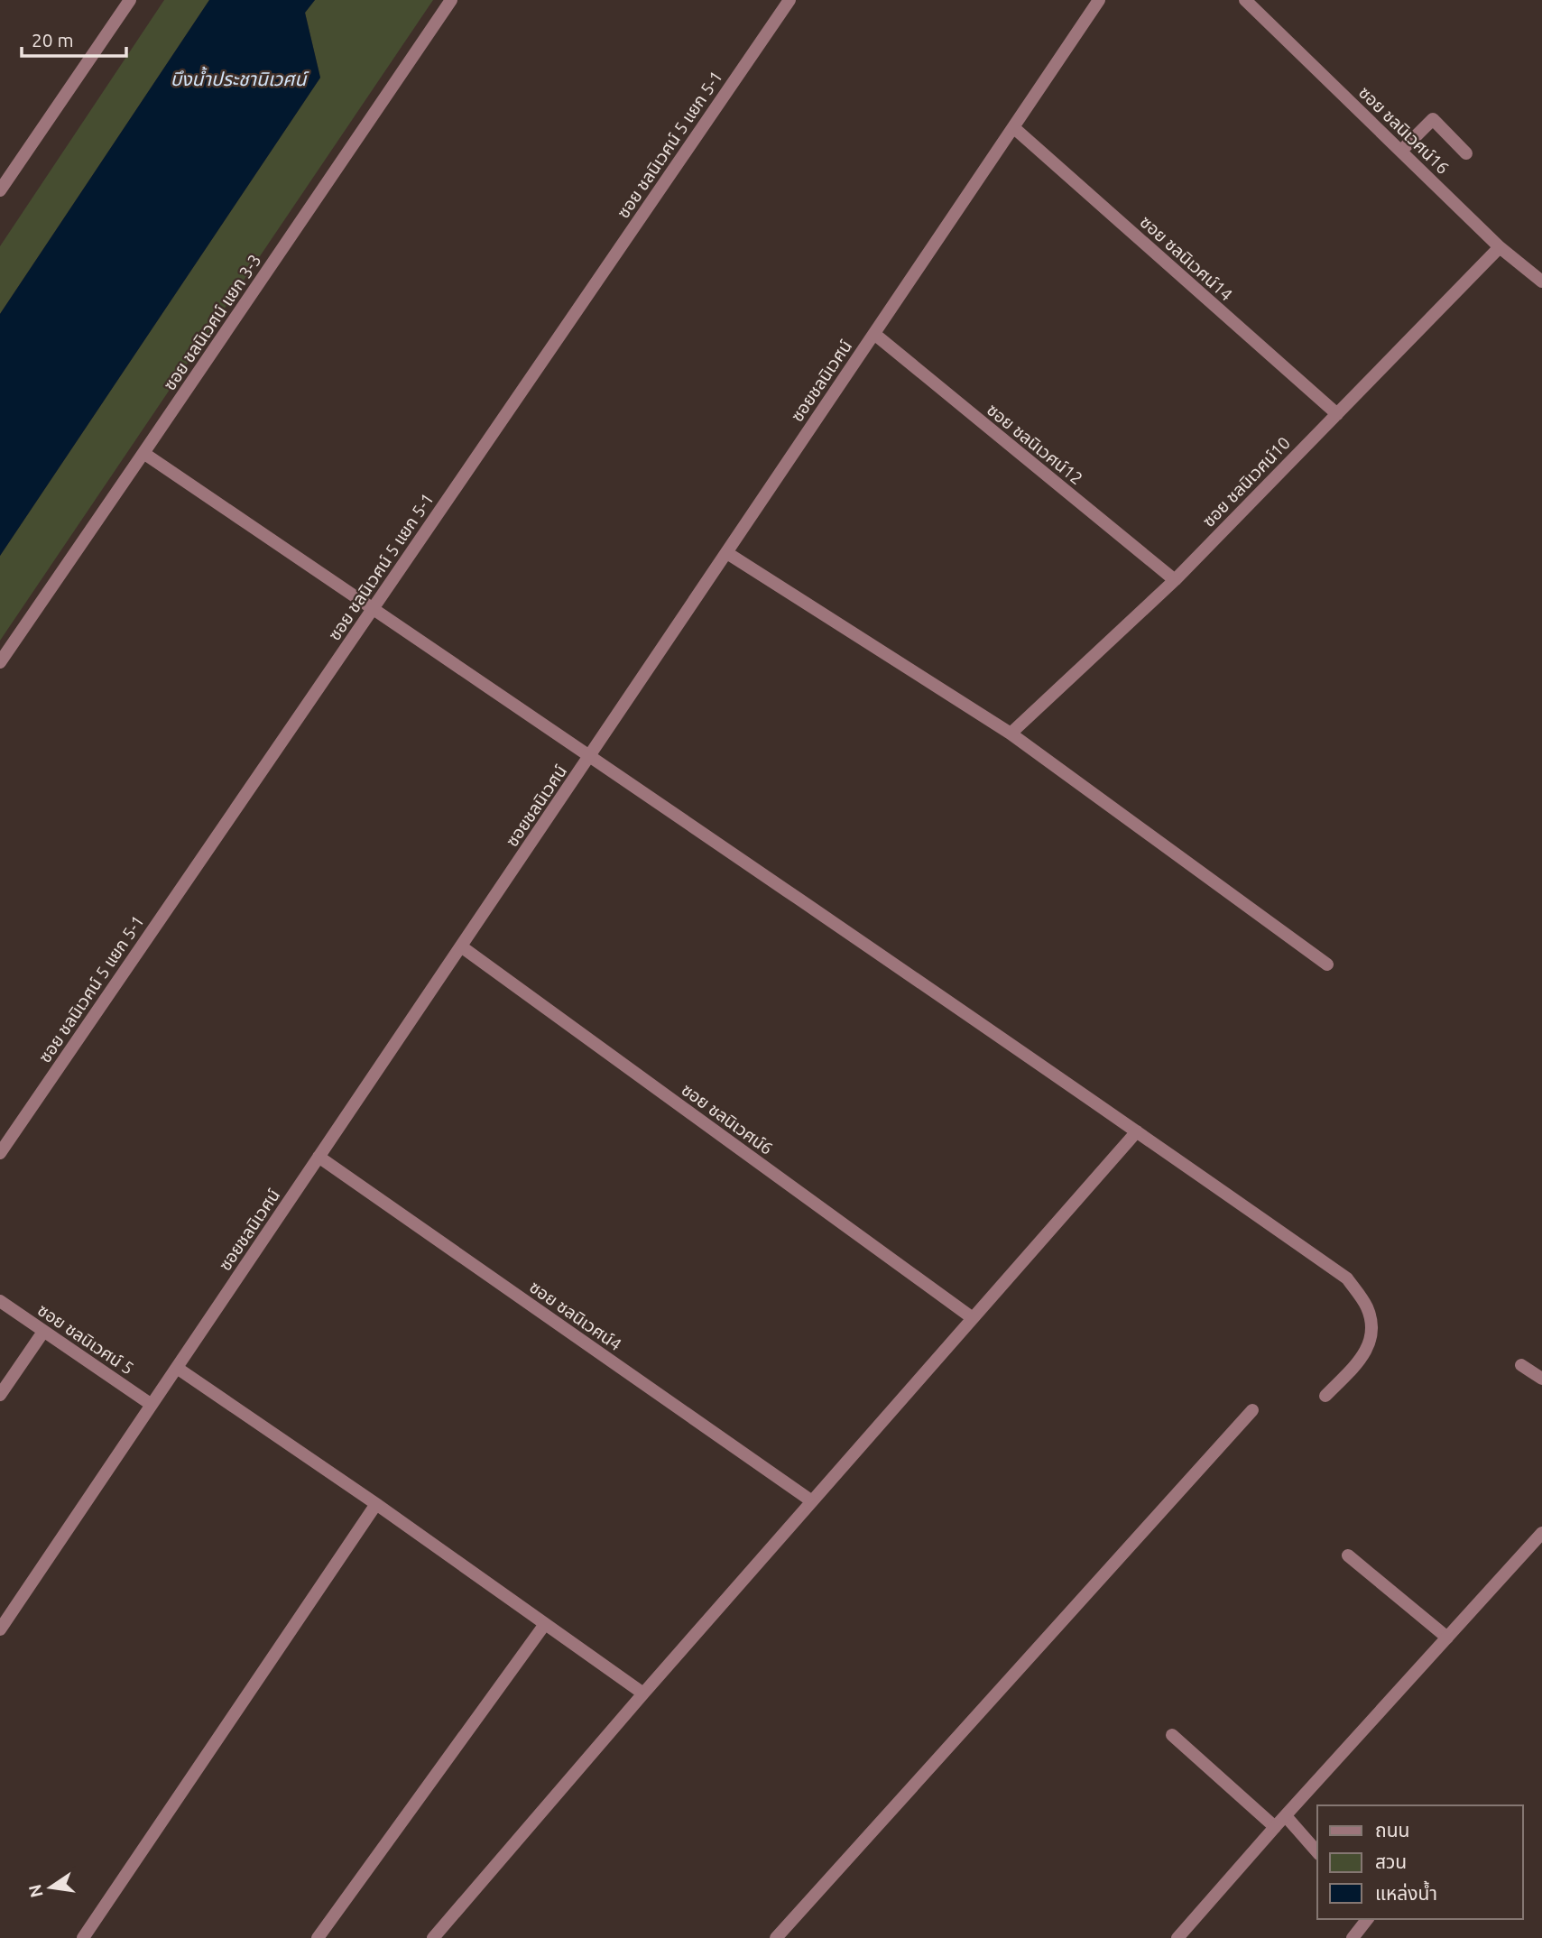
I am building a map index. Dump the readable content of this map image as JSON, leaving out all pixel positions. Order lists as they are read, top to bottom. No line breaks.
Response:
{"streets":{"street":["ซอย ชลนิเวศน์16","ซอย ชลนิเวศน์ 5 แยก 5-1","ซอย ชลนิเวศน์14","ซอย ชลนิเวศน์ แยก 3-3","ซอยชลนิเวศน์","ซอย ชลนิเวศน์12","ซอย ชลนิเวศน์10","ซอย ชลนิเวศน์6","ซอย ชลนิเวศน์4","ซอย ชลนิเวศน์ 5"]},"crossings":[["ซอย ชลนิเวศน์16","ซอย ชลนิเวศน์10"],["ซอย ชลนิเวศน์14","ซอยชลนิเวศน์"],["ซอย ชลนิเวศน์14","ซอย ชลนิเวศน์10"],["ซอยชลนิเวศน์","ซอย ชลนิเวศน์12"],["ซอยชลนิเวศน์","ซอย ชลนิเวศน์6"],["ซอยชลนิเวศน์","ซอย ชลนิเวศน์4"],["ซอยชลนิเวศน์","ซอย ชลนิเวศน์ 5"],["ซอย ชลนิเวศน์12","ซอย ชลนิเวศน์10"]],"water":["บึงน้ำประชานิเวศน์"],"legend":["ถนน","สวน","แหล่งน้ำ"],"scale_bar":"20 m","north":"left"}
